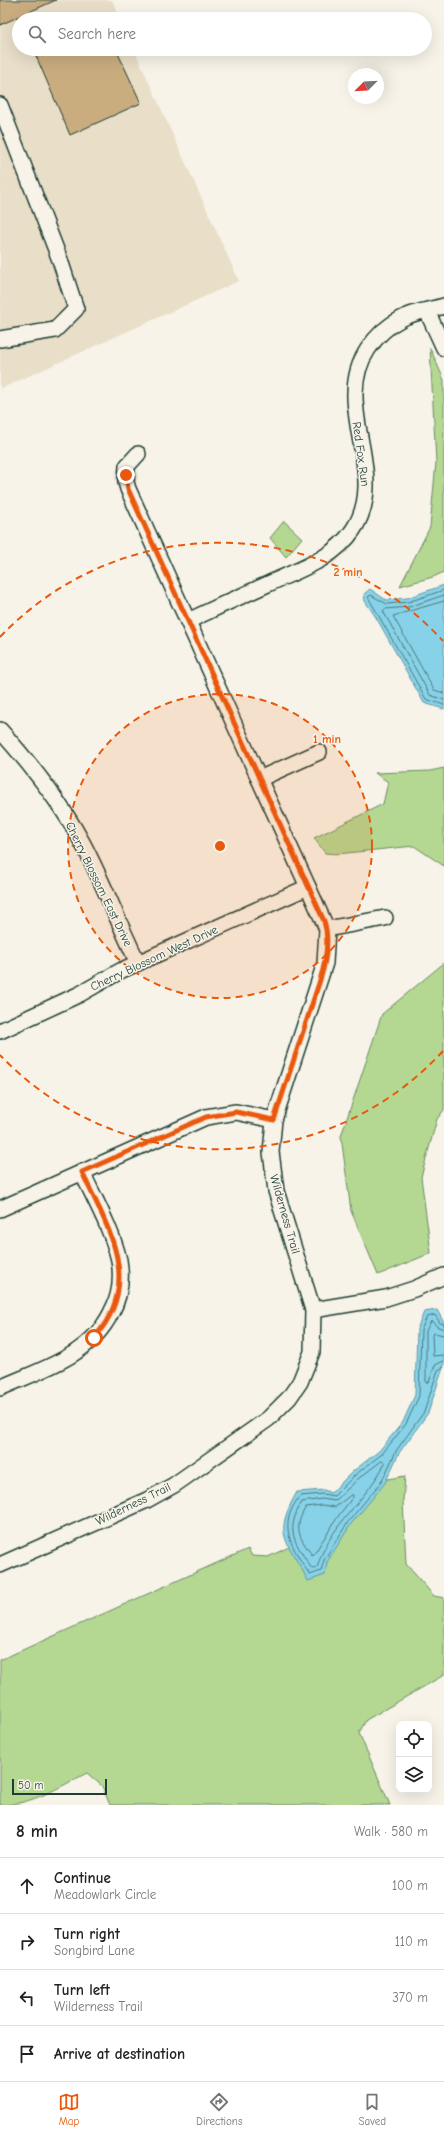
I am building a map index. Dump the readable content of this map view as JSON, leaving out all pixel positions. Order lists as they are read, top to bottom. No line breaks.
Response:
{"streets":{"street":["Red Fox Run","Cherry Blossom East Drive","Cherry Blossom West Drive","Wilderness Trail"]},"crossings":[["Red Fox Run","Wilderness Trail"],["Cherry Blossom East Drive","Cherry Blossom West Drive"],["Cherry Blossom West Drive","Wilderness Trail"]],"scale_bar":"50 m","north":"bottom left","page":{"search":"Search here","scale":"50 m","heading":["8 min","Walk · 580 m"],"list":[["Continue","Meadowlark Circle","100 m"],["Turn right","Songbird Lane","110 m"],["Turn left","Wilderness Trail","370 m"],"Arrive at destination"],"nav":["Map","Directions","Saved"]},"rings":["2 min","1 min"]}
